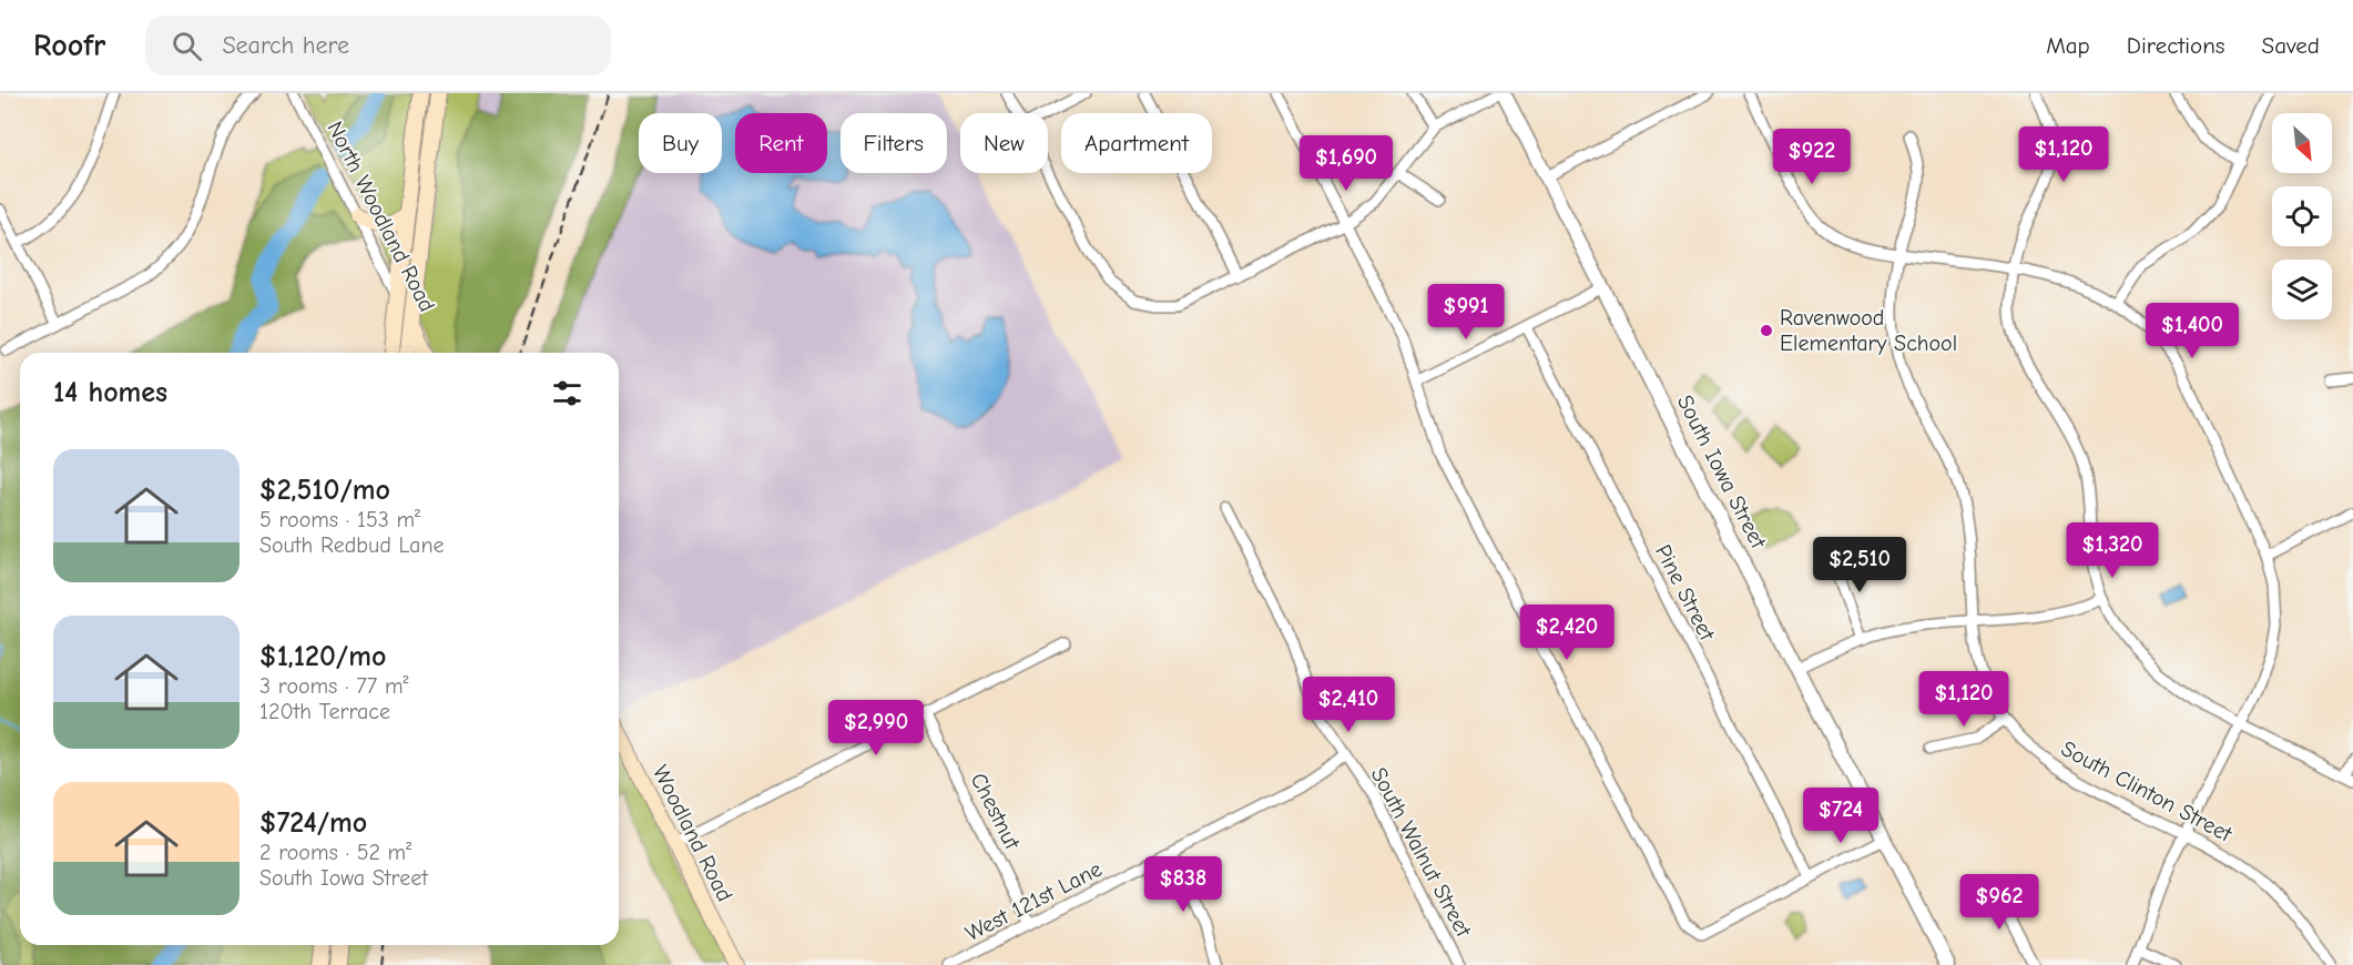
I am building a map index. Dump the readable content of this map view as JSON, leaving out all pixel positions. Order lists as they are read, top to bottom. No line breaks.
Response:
{"streets":{"main road":["North Woodland Road","Woodland Road"],"street":["South Iowa Street","Pine Street","South Clinton Street","Chestnut","South Walnut Street","West 121st Lane"]},"crossings":[["Chestnut","West 121st Lane"],["South Walnut Street","West 121st Lane"]],"places":["Ravenwood Elementary School"],"north":"bottom right","page":{"header":"Roofr","search":"Search here","nav":["Map","Directions","Saved"],"chip":["Buy","Rent","Filters","New","Apartment"],"price":["$1,120","$922","$1,690","$991","$1,400","$1,320","$2,510","$2,420","$1,120","$2,410","$2,990","$724","$838","$962"],"heading":"14 homes","list":[{"name":"$2,510/mo","note":"5 rooms · 153 m² · South Redbud Lane"},{"name":"$1,120/mo","note":"3 rooms · 77 m² · 120th Terrace"},{"name":"$724/mo","note":"2 rooms · 52 m² · South Iowa Street"}]}}
